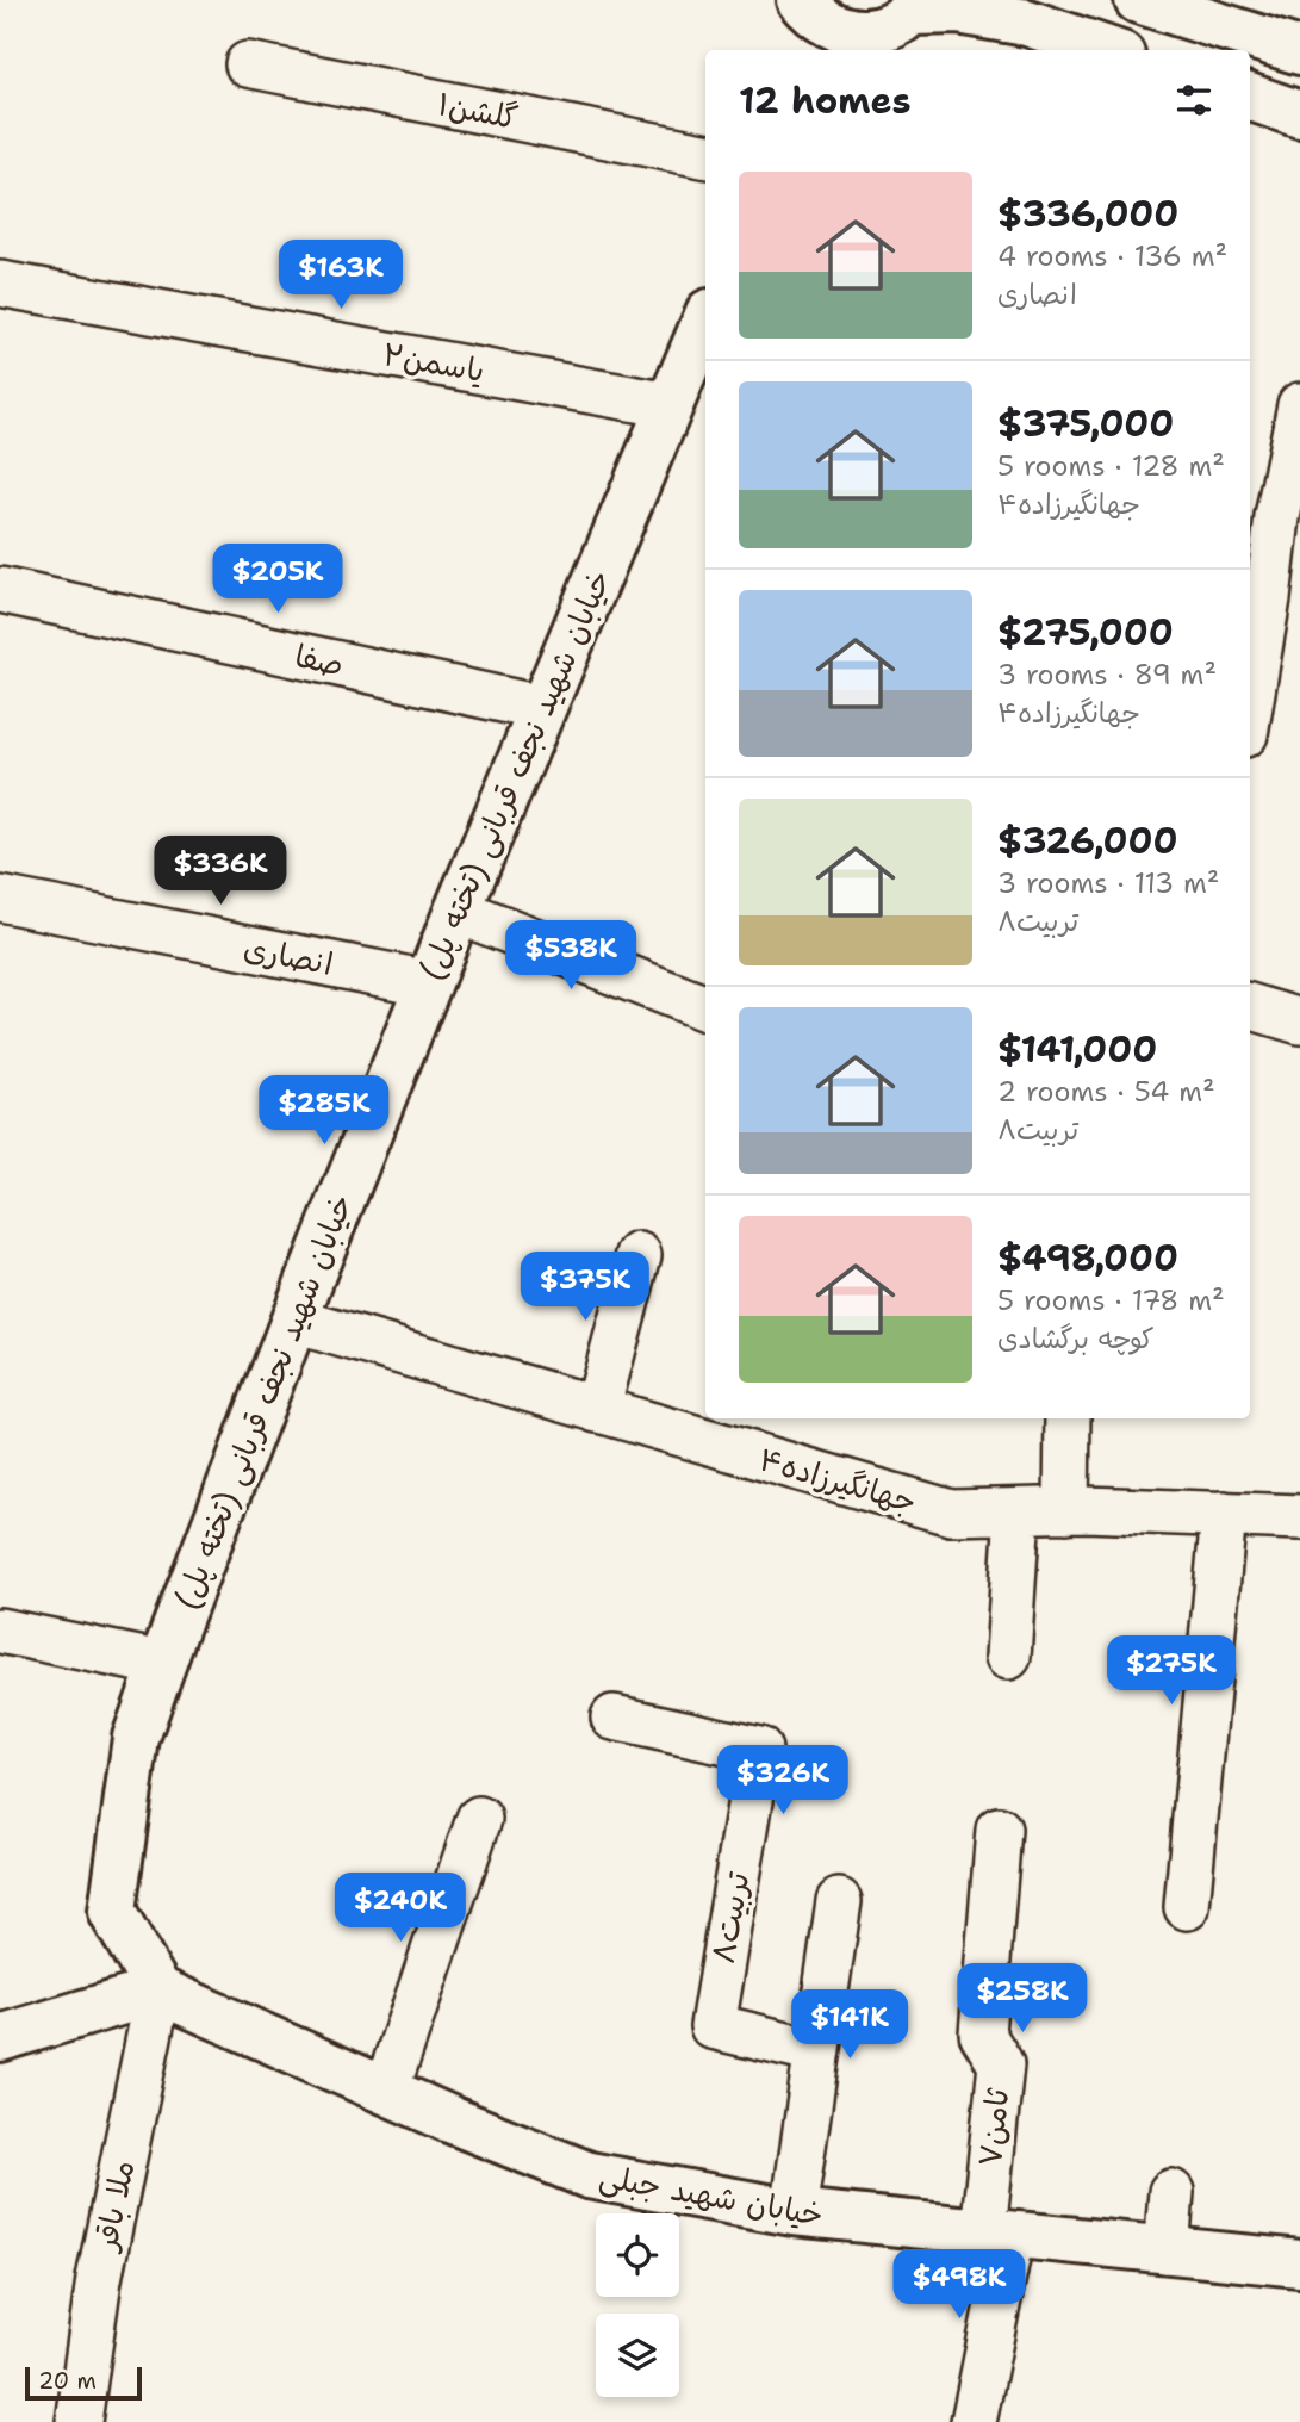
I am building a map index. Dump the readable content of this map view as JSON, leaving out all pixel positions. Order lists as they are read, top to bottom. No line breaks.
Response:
{"streets":{"street":["گلشن۱","یاسمن۲","صفا","خیابان شهید نجف قربانی (تخته پل)","انصاری","جهانگیرزاده۴","تربیت۸","ثامن۷","خیابان شهید جبلی","ملا باقر"]},"crossings":[["یاسمن۲","خیابان شهید نجف قربانی (تخته پل)"],["صفا","خیابان شهید نجف قربانی (تخته پل)"],["خیابان شهید نجف قربانی (تخته پل)","انصاری"],["خیابان شهید نجف قربانی (تخته پل)","جهانگیرزاده۴"],["خیابان شهید نجف قربانی (تخته پل)","خیابان شهید جبلی"],["خیابان شهید نجف قربانی (تخته پل)","ملا باقر"],["ثامن۷","خیابان شهید جبلی"],["خیابان شهید جبلی","ملا باقر"]],"scale_bar":"20 m","page":{"heading":"12 homes","list":[{"name":"$336,000","note":"4 rooms · 136 m² · انصاری"},{"name":"$375,000","note":"5 rooms · 128 m² · جهانگیرزاده۴"},{"name":"$275,000","note":"3 rooms · 89 m² · جهانگیرزاده۴"},{"name":"$326,000","note":"3 rooms · 113 m² · تربیت۸"},{"name":"$141,000","note":"2 rooms · 54 m² · تربیت۸"},{"name":"$498,000","note":"5 rooms · 178 m² · کوچه برگشادی"}],"price":["$163K","$205K","$336K","$538K","$285K","$375K","$275K","$326K","$240K","$258K","$141K","$498K"],"scale":"20 m"}}
